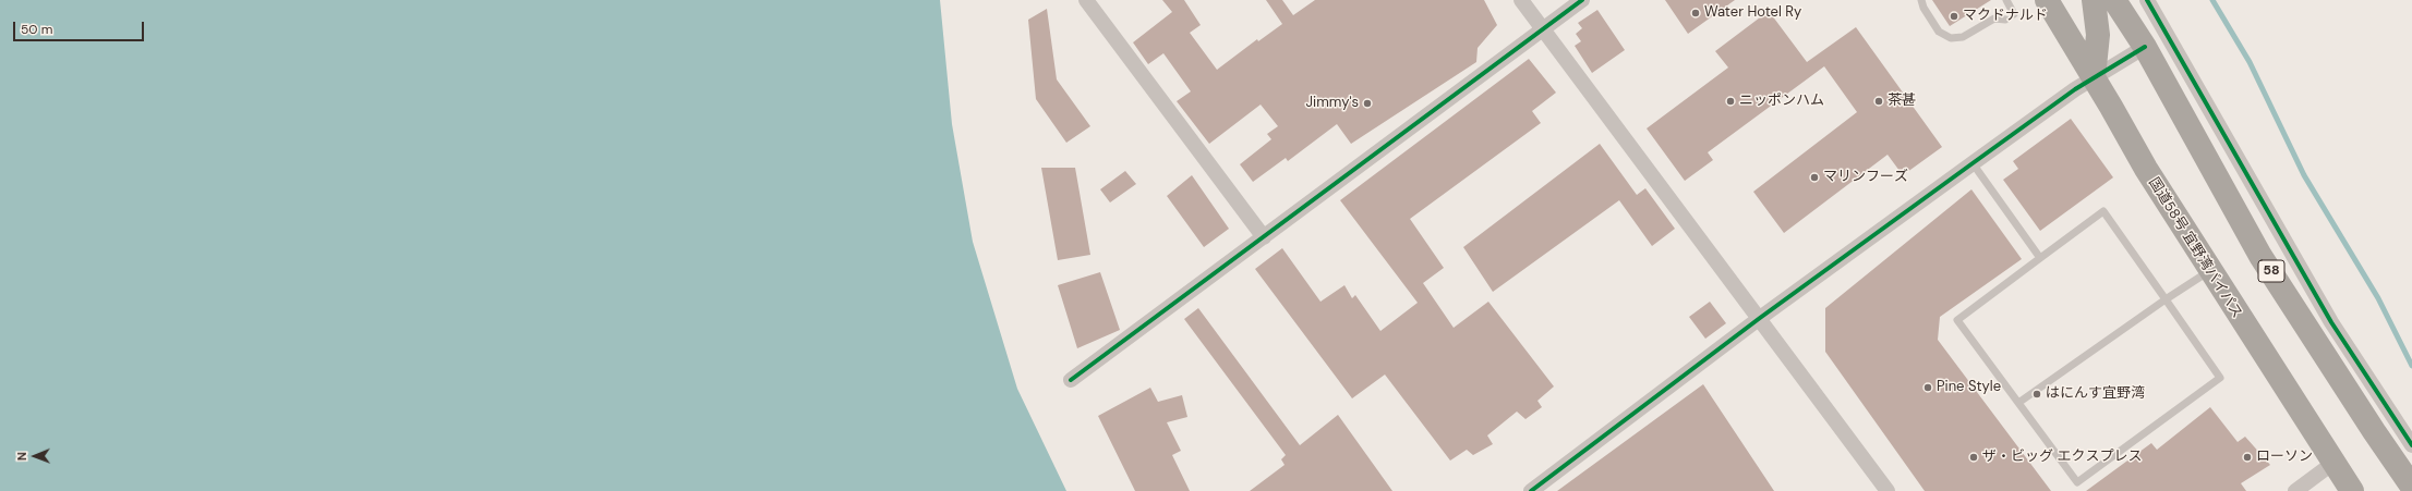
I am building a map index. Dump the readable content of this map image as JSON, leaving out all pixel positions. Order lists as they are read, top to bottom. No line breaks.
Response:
{"streets":{"highway":["国道58号 宜野湾バイパス","58"]},"places":["Water Hotel Ry","マクドナルド","ニッポンハム","茶甚","Jimmy's","マリンフーズ","Pine Style","はにんす宜野湾","ザ・ビッグ エクスプレス","ローソン"],"scale_bar":"50 m","north":"left"}
